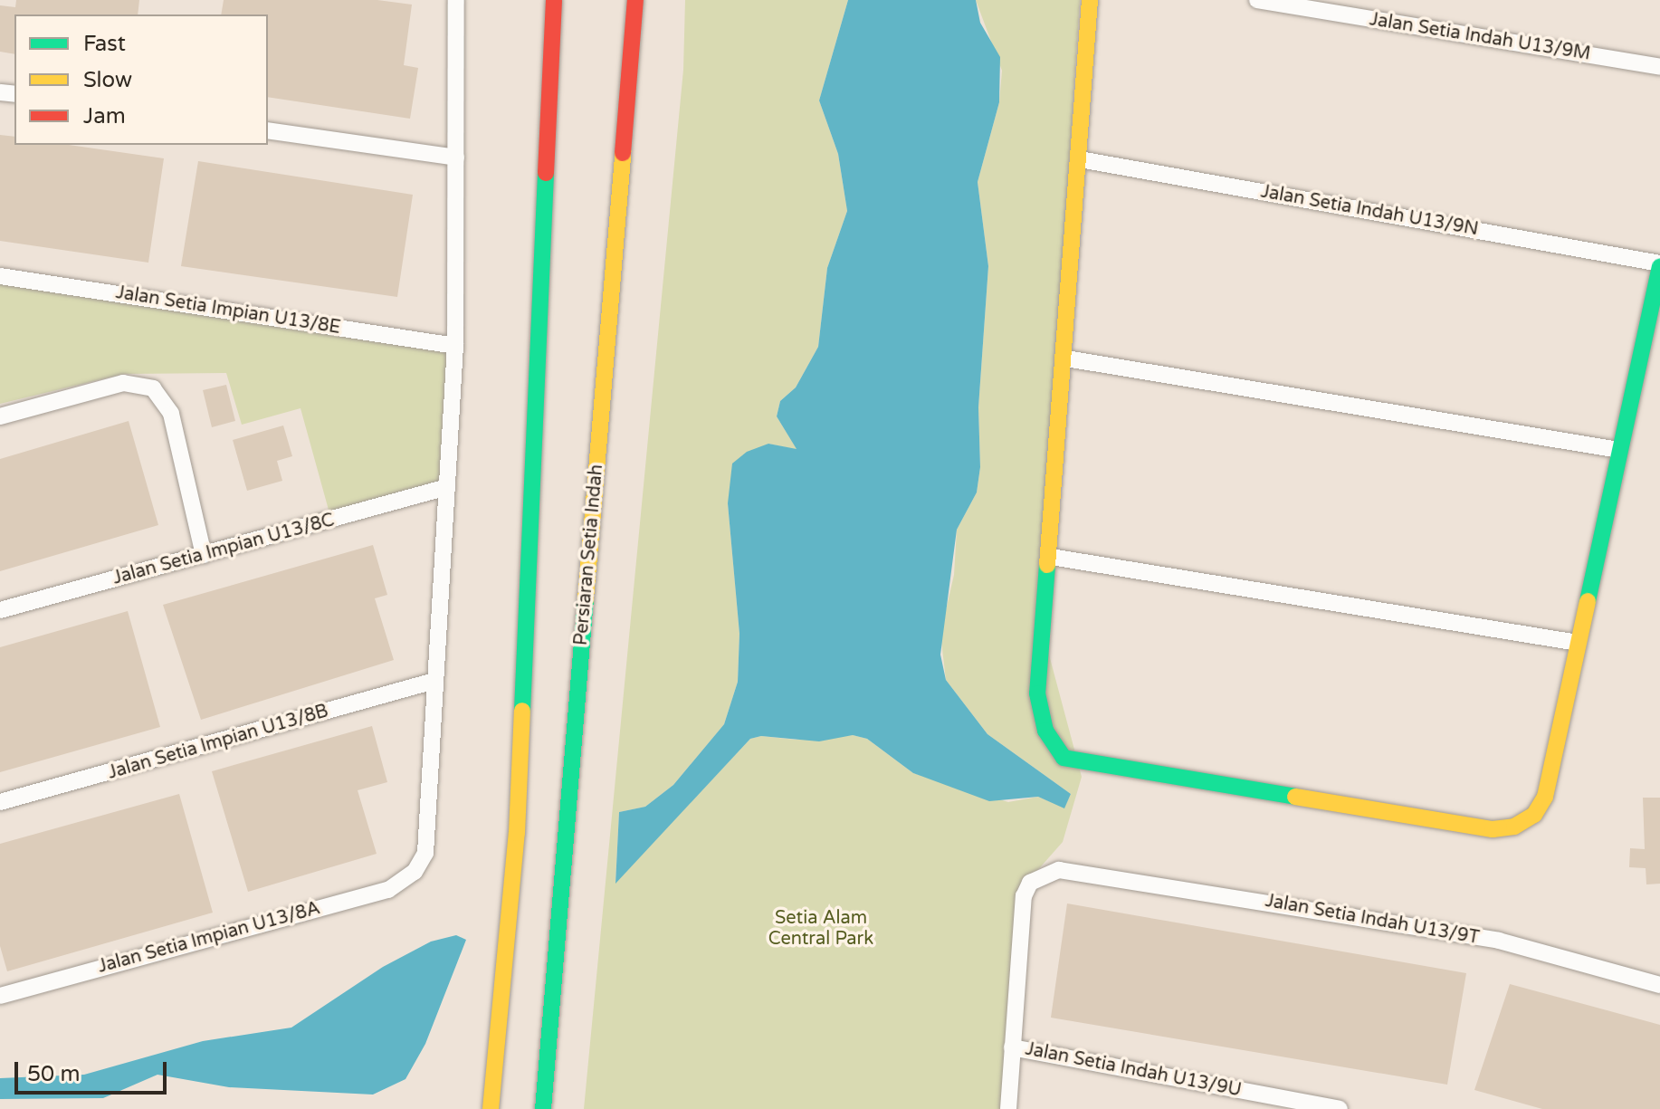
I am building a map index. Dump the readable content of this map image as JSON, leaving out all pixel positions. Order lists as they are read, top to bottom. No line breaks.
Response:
{"streets":{"street":["Jalan Setia Indah U13/9M","Jalan Setia Indah U13/9N","Jalan Setia Impian U13/8E","Jalan Setia Impian U13/8C","Persiaran Setia Indah","Jalan Setia Impian U13/8B","Jalan Setia Indah U13/9T","Jalan Setia Impian U13/8A","Jalan Setia Indah U13/9U"]},"crossings":[["Jalan Setia Impian U13/8B","Jalan Setia Impian U13/8A"],["Jalan Setia Indah U13/9T","Jalan Setia Indah U13/9U"]],"parks":["Setia Alam Central Park"],"legend":["Fast","Slow","Jam"],"scale_bar":"50 m"}
